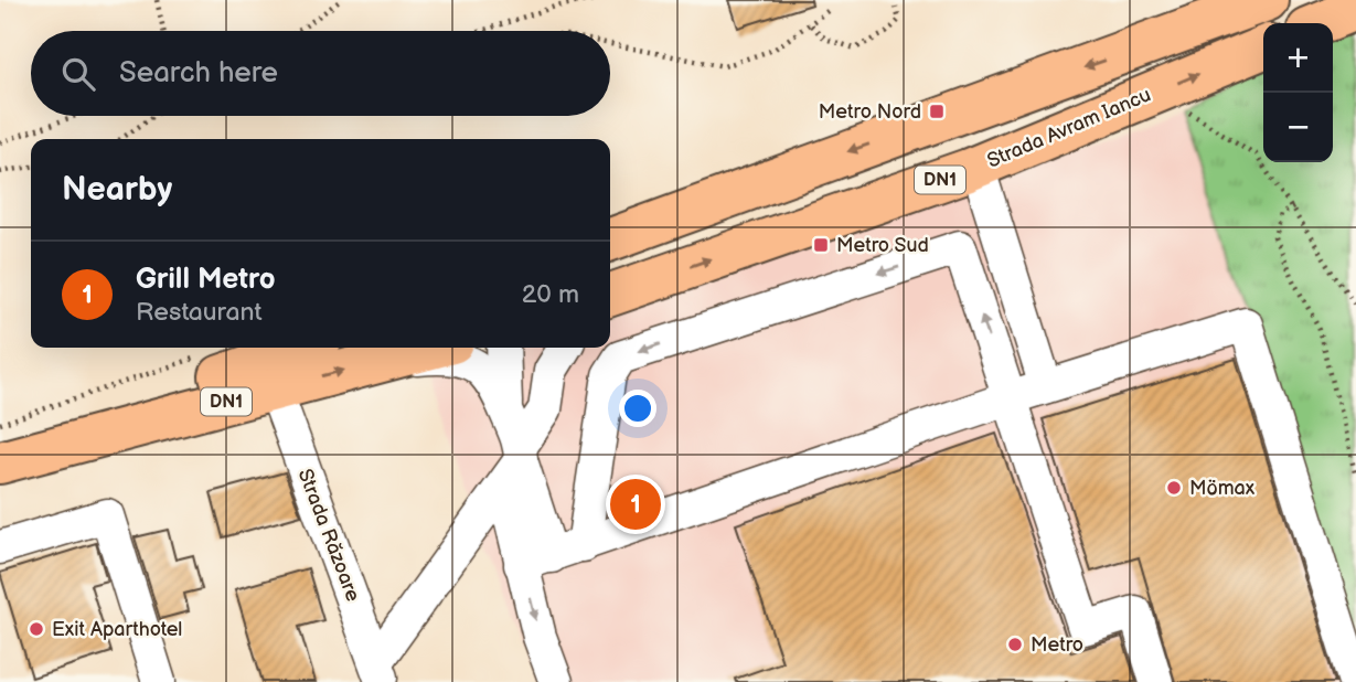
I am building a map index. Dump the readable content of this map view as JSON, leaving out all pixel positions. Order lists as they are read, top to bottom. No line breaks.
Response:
{"streets":{"main road":["Strada Avram Iancu","DN1"],"street":["Strada Răzoare"]},"crossings":[["DN1","Strada Răzoare"]],"places":{"transit":["Metro Nord","Metro Sud"],"other":["Mömax","Exit Aparthotel","Metro"]},"page":{"map_buttons":["+","−"],"search":"Search here","heading":"Nearby","list":[{"mark":"1","name":"Grill Metro","note":"Restaurant","value":"20 m"}],"pins":"1"}}
